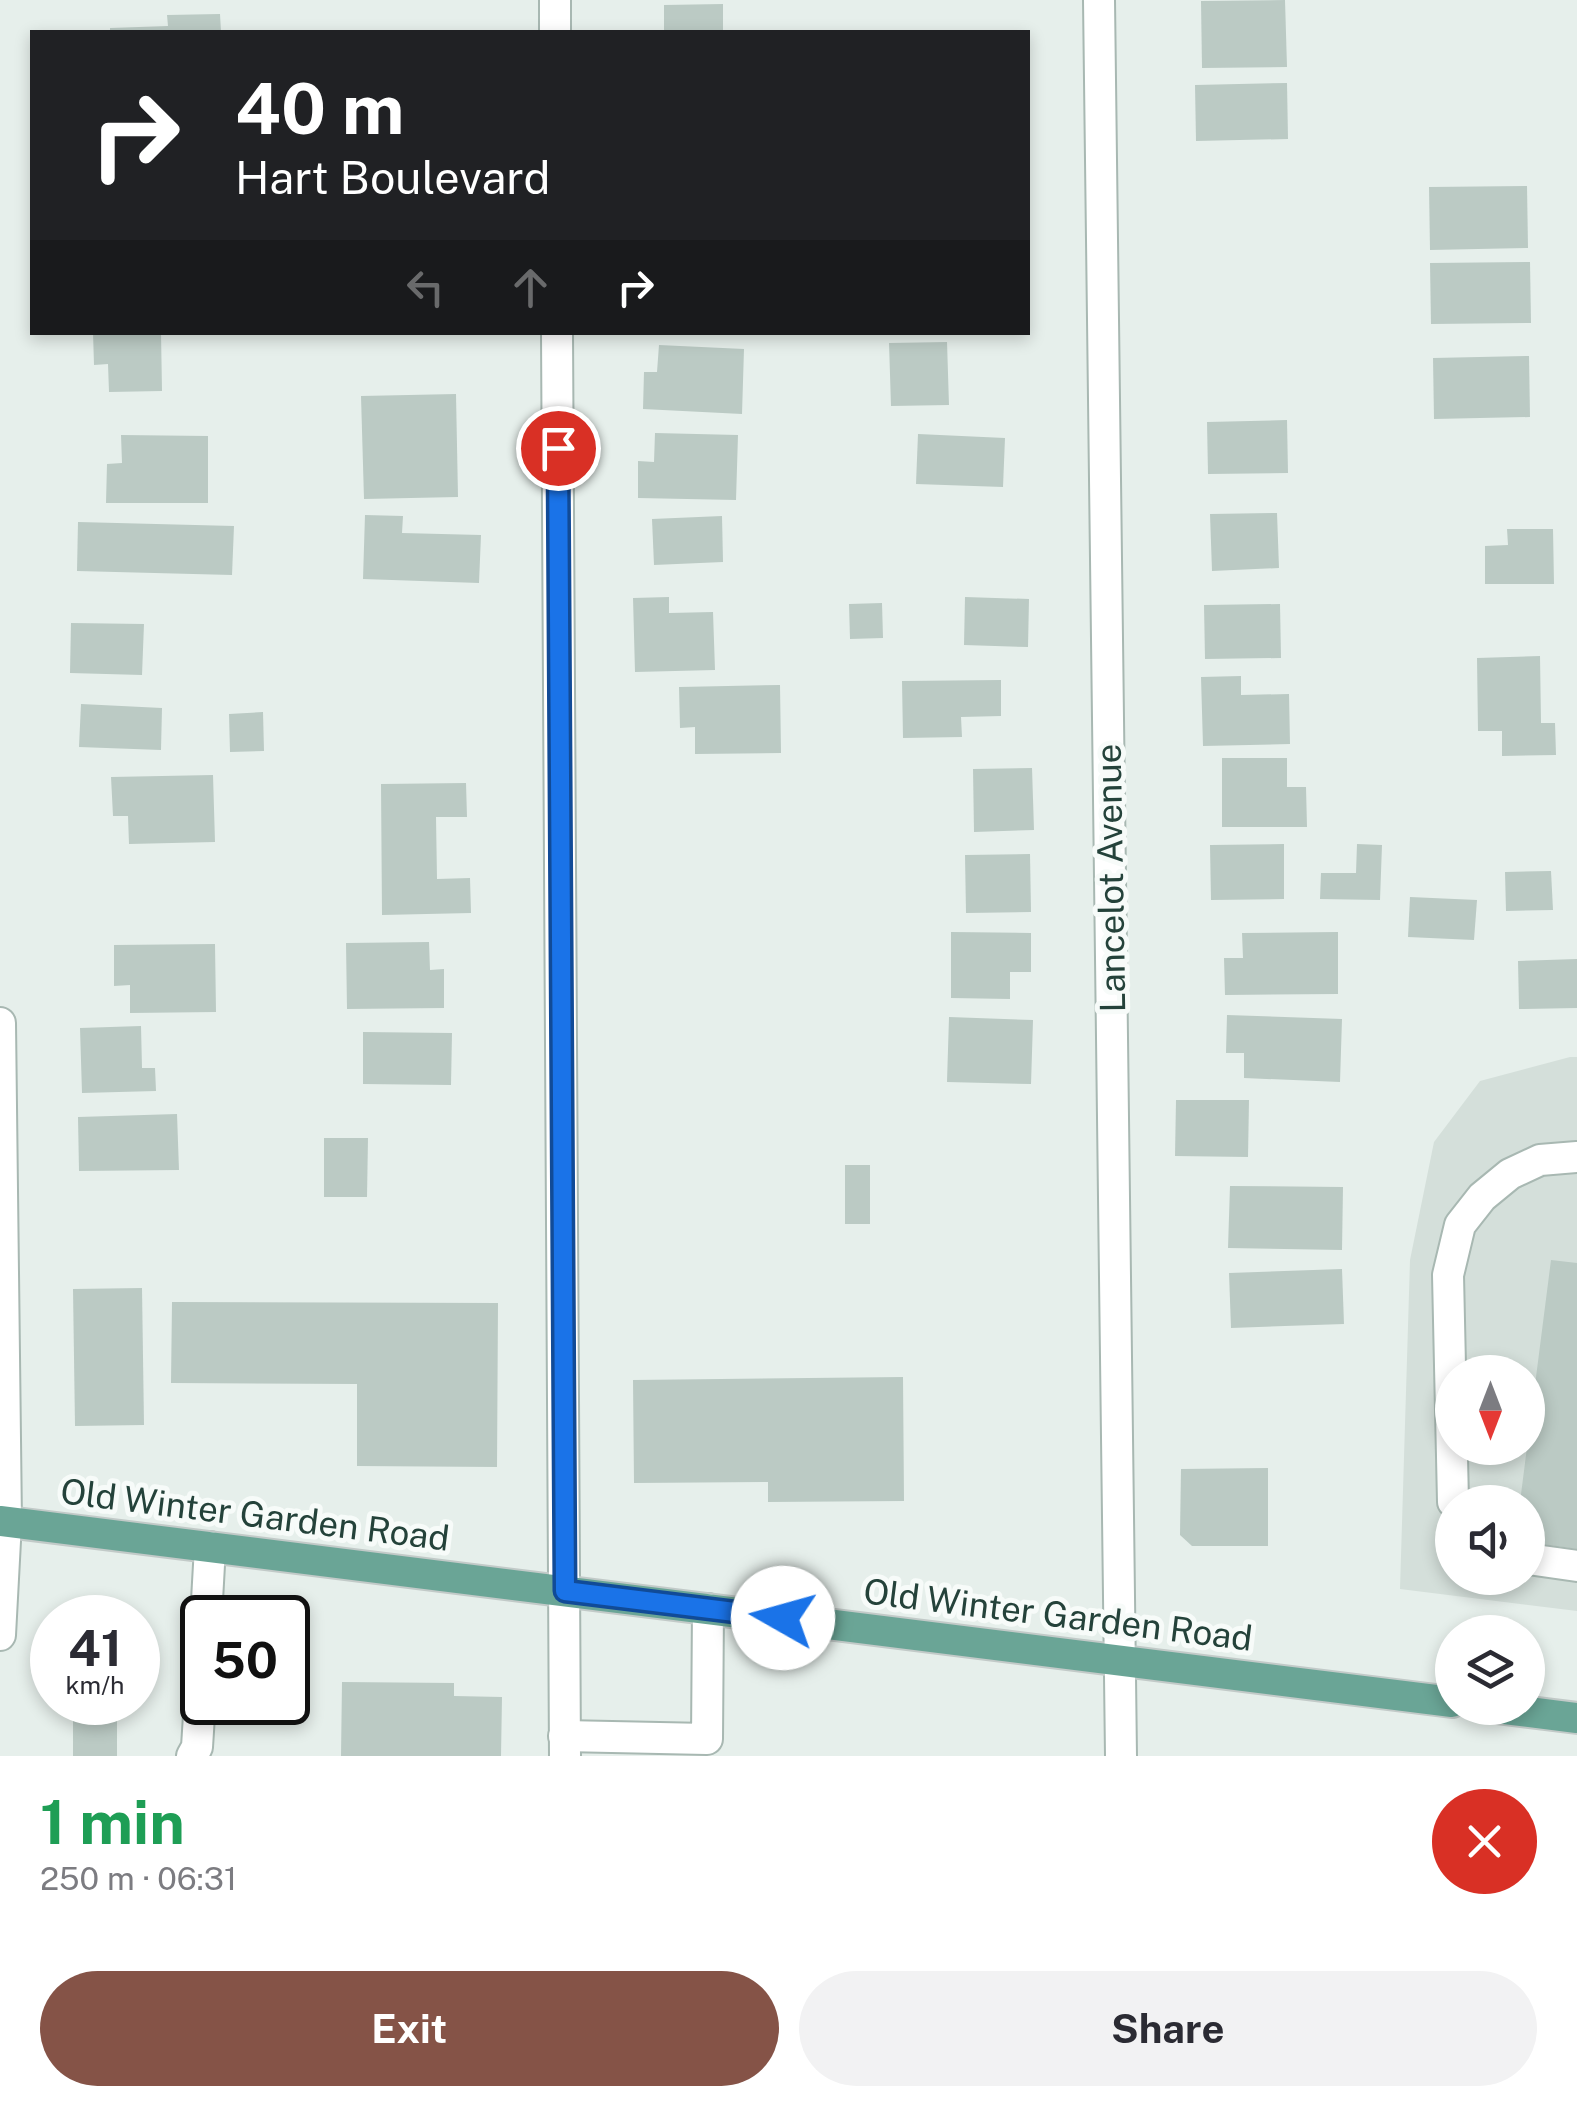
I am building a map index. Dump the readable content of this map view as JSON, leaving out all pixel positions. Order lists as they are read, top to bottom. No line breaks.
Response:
{"streets":{"main road":["Old Winter Garden Road"],"street":["Lancelot Avenue"]},"crossings":[["Lancelot Avenue","Old Winter Garden Road"]],"north":"bottom","page":{"turn":["40 m","Hart Boulevard"],"speed":"41 km/h","limit":"50","heading":["1 min","250 m · 06:31"],"buttons":["Exit","Share"]}}
